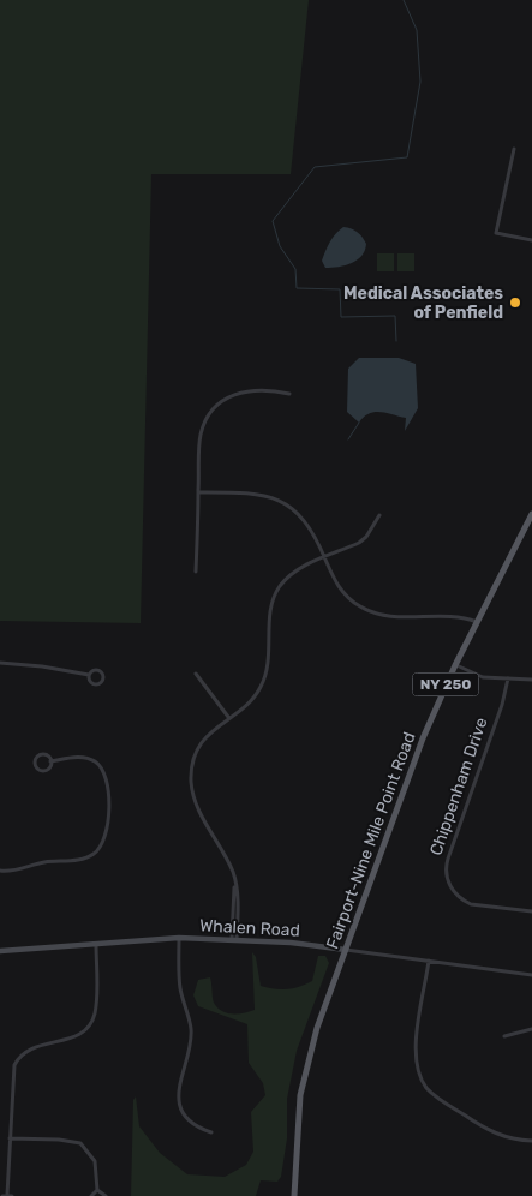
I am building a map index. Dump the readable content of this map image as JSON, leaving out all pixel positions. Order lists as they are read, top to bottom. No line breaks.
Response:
{"streets":{"main road":["NY 250","Fairport-Nine Mile Point Road"],"street":["Chippenham Drive","Whalen Road"]},"crossings":[["Fairport-Nine Mile Point Road","Whalen Road"]],"places":["Medical Associates of Penfield"]}
